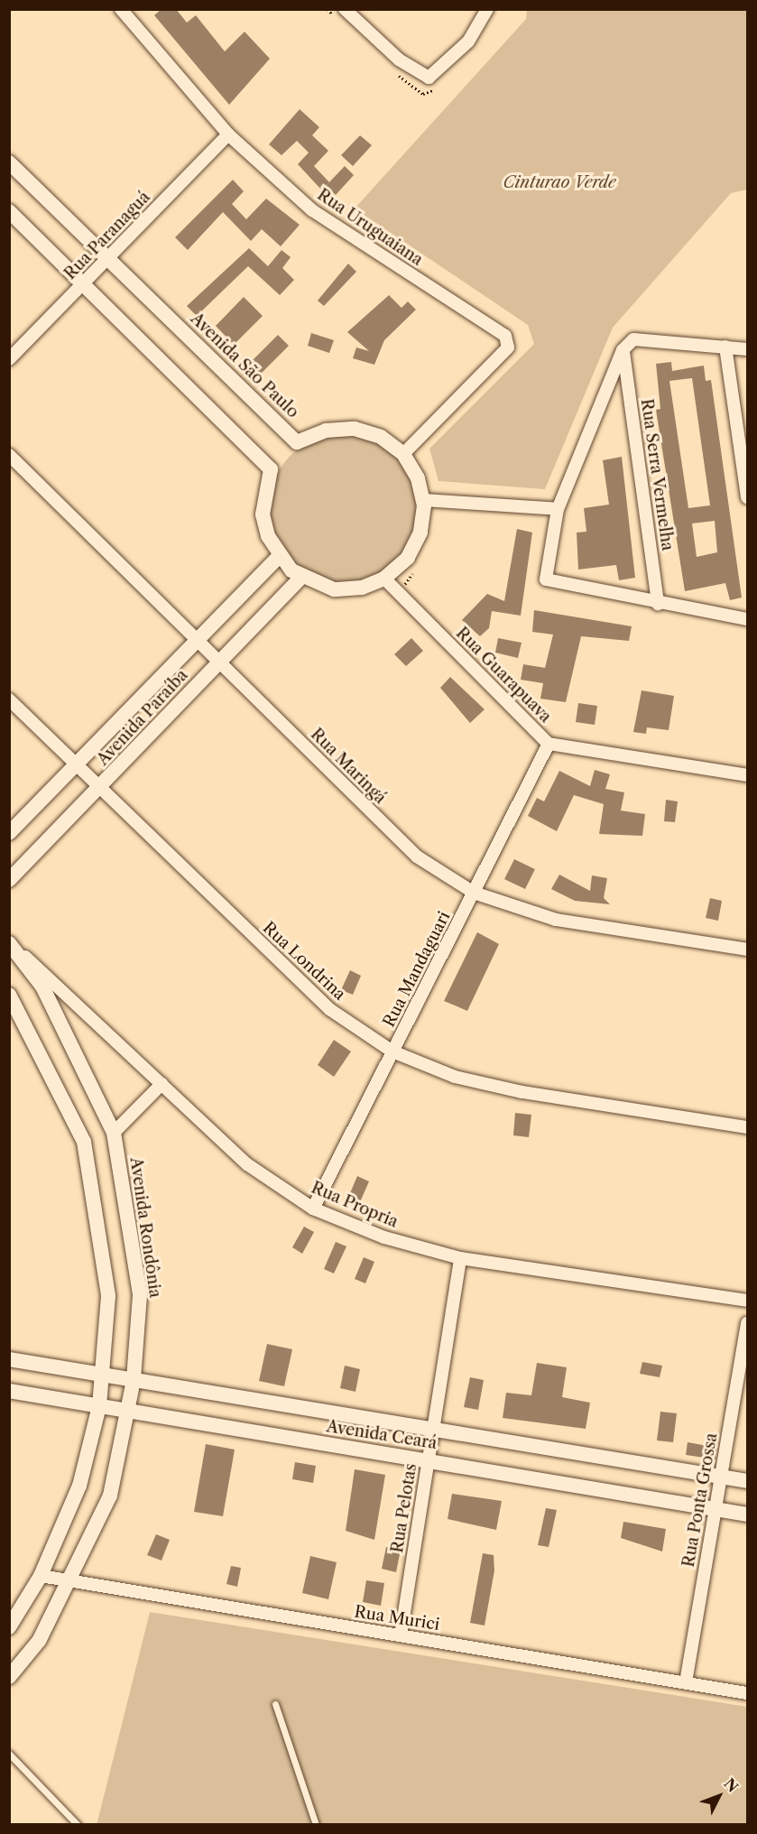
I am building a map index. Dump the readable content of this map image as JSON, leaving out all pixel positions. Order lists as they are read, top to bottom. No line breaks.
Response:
{"streets":{"street":["Rua Uruguaiana","Rua Paranaguá","Avenida São Paulo","Rua Serra Vermelha","Rua Guarapuava","Avenida Paraíba","Rua Maringá","Rua Londrina","Rua Mandaguari","Rua Propria","Avenida Rondônia","Avenida Ceará","Rua Ponta Grossa","Rua Pelotas","Rua Murici"]},"crossings":[["Rua Uruguaiana","Rua Paranaguá"],["Rua Uruguaiana","Avenida São Paulo"],["Rua Paranaguá","Avenida São Paulo"],["Avenida São Paulo","Rua Guarapuava"],["Avenida São Paulo","Avenida Paraíba"],["Rua Guarapuava","Rua Mandaguari"],["Avenida Paraíba","Rua Maringá"],["Avenida Paraíba","Rua Londrina"],["Rua Maringá","Rua Mandaguari"],["Rua Londrina","Rua Mandaguari"],["Rua Mandaguari","Rua Propria"],["Rua Propria","Avenida Rondônia"],["Rua Propria","Rua Pelotas"],["Avenida Rondônia","Avenida Ceará"],["Avenida Rondônia","Rua Murici"],["Avenida Ceará","Rua Ponta Grossa"],["Avenida Ceará","Rua Pelotas"],["Rua Ponta Grossa","Rua Murici"],["Rua Pelotas","Rua Murici"]],"parks":["Cinturao Verde"],"north":"top right"}
